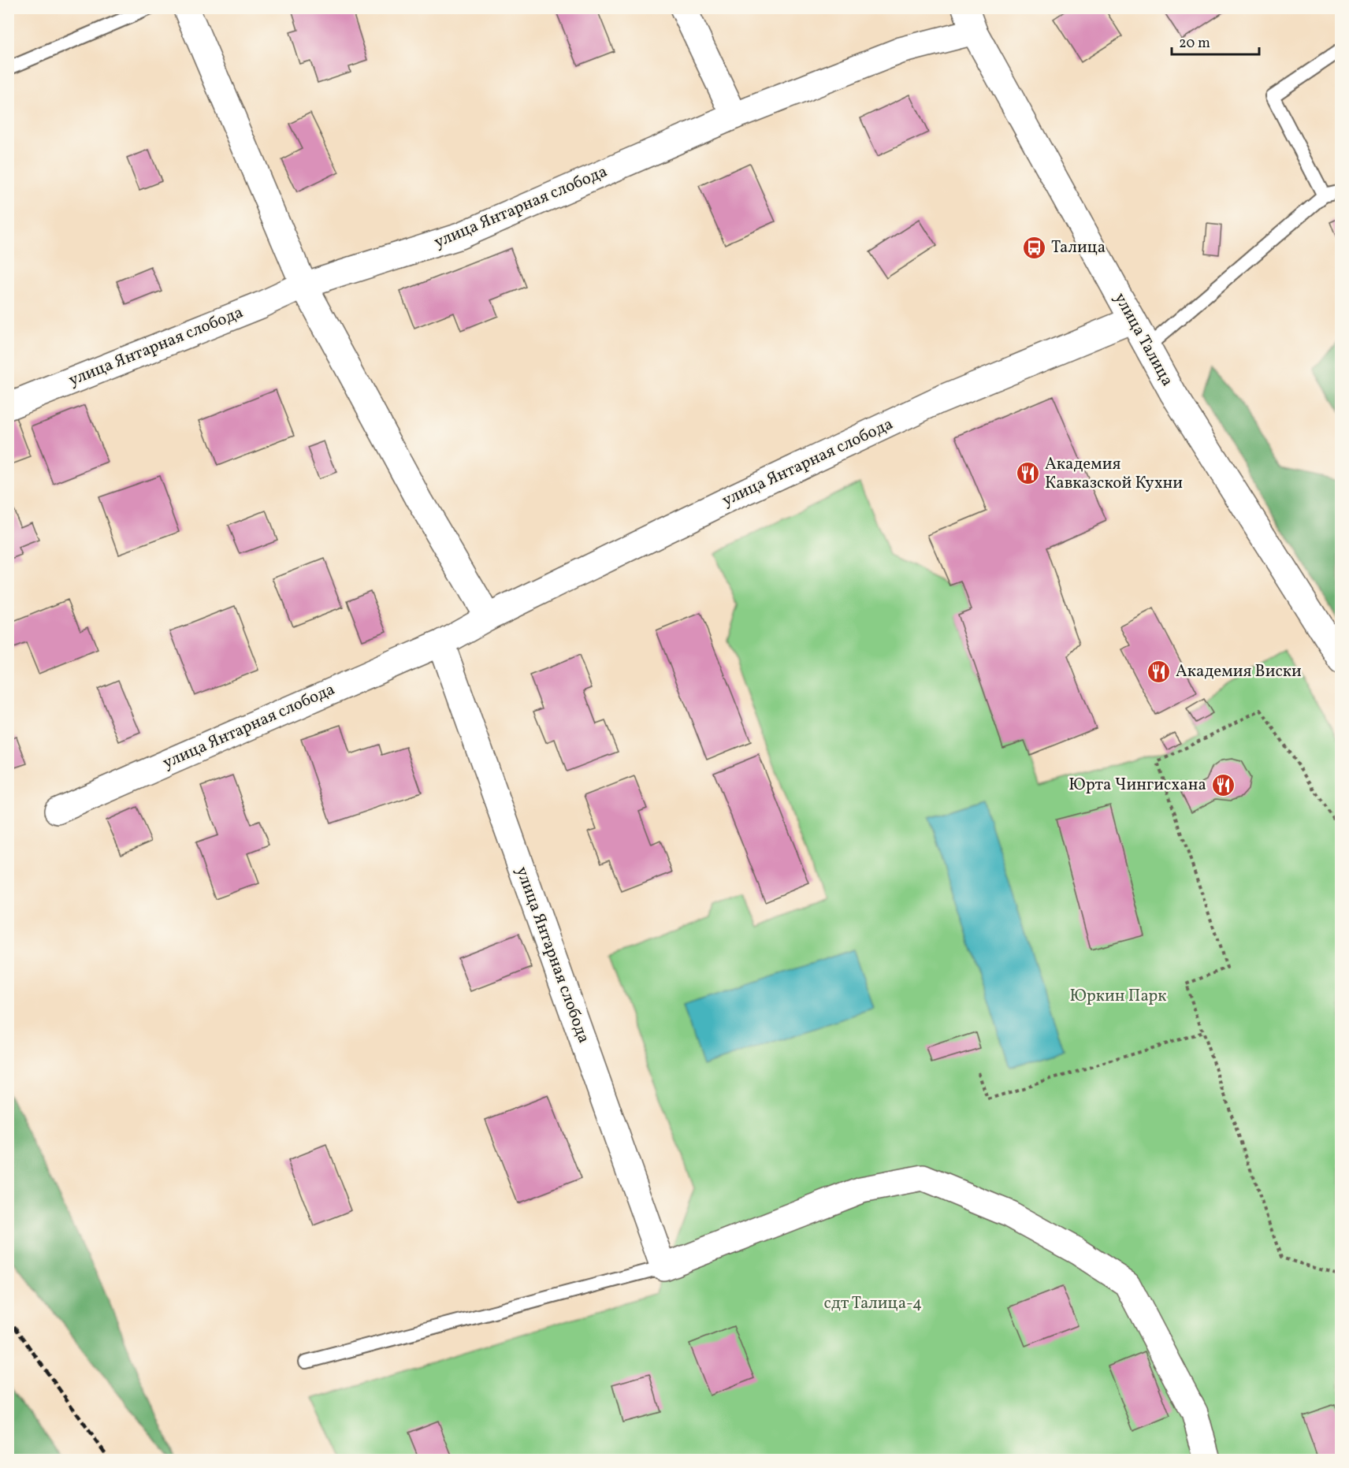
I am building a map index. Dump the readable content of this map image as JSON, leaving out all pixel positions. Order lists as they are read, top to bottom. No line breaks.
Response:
{"streets":{"street":["улица Янтарная слобода","улица Талица"]},"crossings":[["улица Янтарная слобода","улица Талица"]],"parks":["Юркин Парк","сдт Талица-4"],"places":{"bus stop":["Талица"],"restaurant":["Академия Кавказской Кухни","Академия Виски","Юрта Чингисхана"]},"scale_bar":"20 m"}
